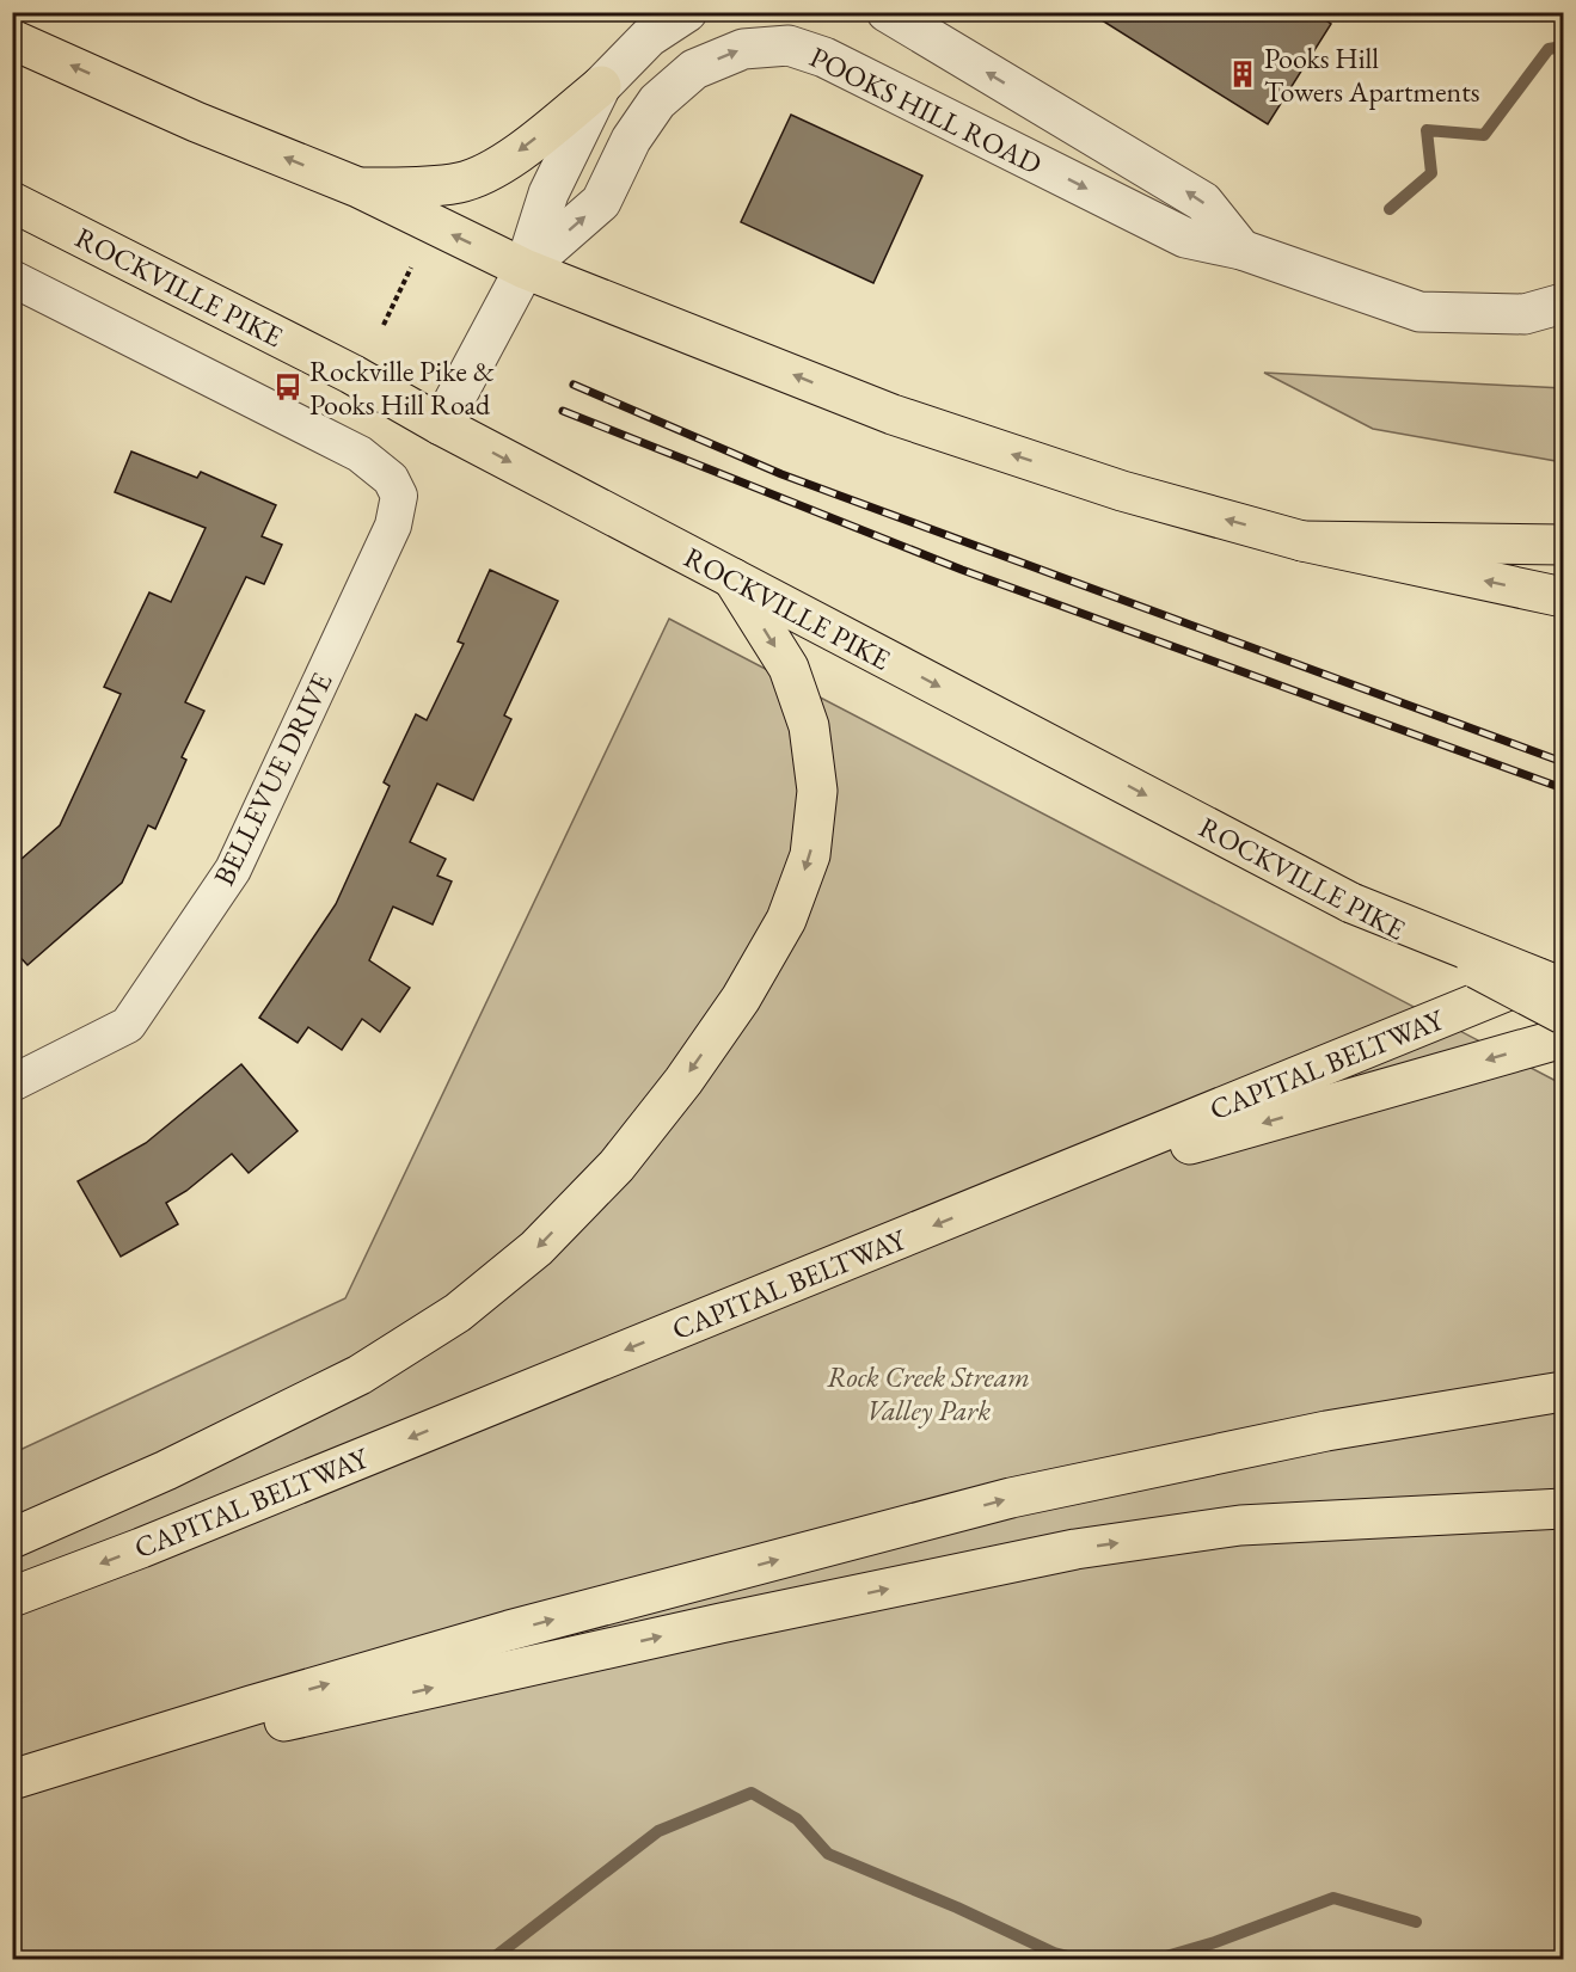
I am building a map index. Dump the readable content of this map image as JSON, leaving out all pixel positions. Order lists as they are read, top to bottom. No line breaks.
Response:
{"streets":{"main road":["ROCKVILLE PIKE","CAPITAL BELTWAY"],"street":["POOKS HILL ROAD","BELLEVUE DRIVE"]},"crossings":[["POOKS HILL ROAD","ROCKVILLE PIKE"]],"parks":["Rock Creek Stream Valley Park"],"places":{"building":["Pooks Hill Towers Apartments"],"bus stop":["Rockville Pike & Pooks Hill Road"]}}
